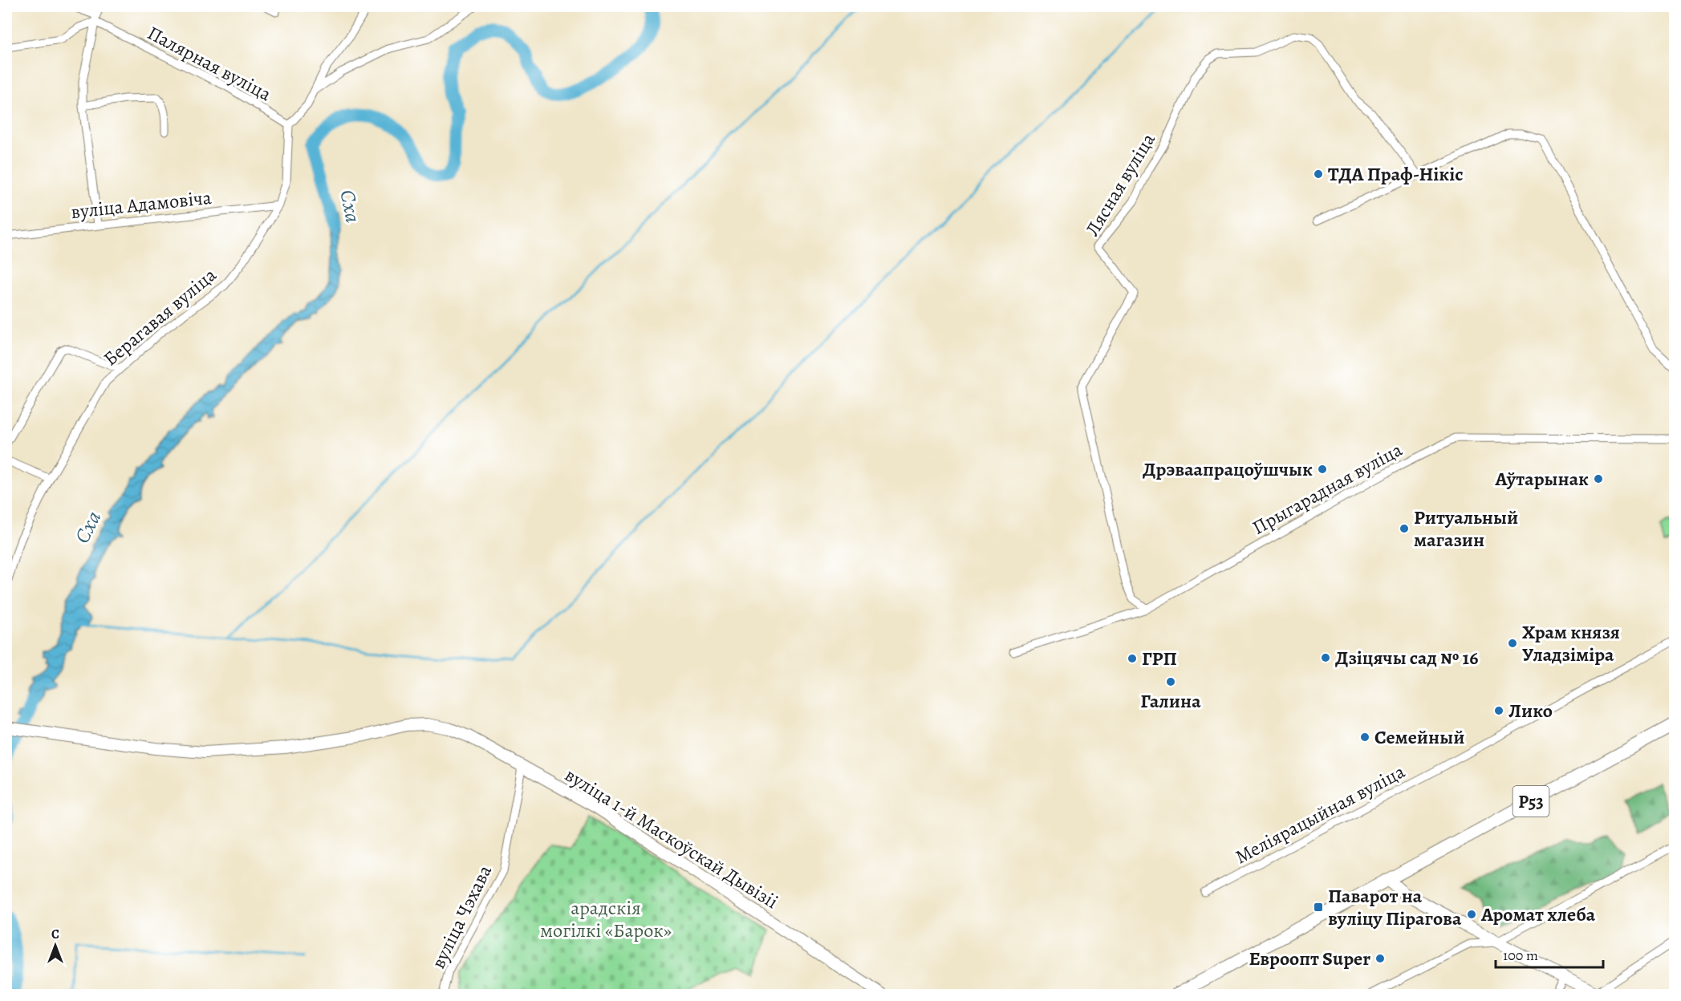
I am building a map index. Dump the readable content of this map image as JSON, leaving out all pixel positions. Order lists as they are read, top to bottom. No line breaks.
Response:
{"streets":{"main road":["Р53"],"street":["Палярная вуліца","Лясная вуліца","вуліца Адамовіча","Берагавая вуліца","Прыгарадная вуліца","Меліярацыйная вуліца","вуліца 1-й Маскоўскай Дывізіі","вуліца Чэхава"]},"crossings":[["Палярная вуліца","Берагавая вуліца"],["Лясная вуліца","Прыгарадная вуліца"],["вуліца Адамовіча","Берагавая вуліца"],["вуліца 1-й Маскоўскай Дывізіі","вуліца Чэхава"]],"water":["Сха"],"parks":["арадскія могілкі «Барок»"],"places":{"other":["ТДА Праф-Нікіс","Дрэваапрацоўшчык","Аўтарынак","Ритуальный магазин","Храм князя Уладзіміра","Дзіцячы сад № 16","ГРП","Галина","Лико","Семейный","Аромат хлеба","Евроопт Super"],"transit":["Паварот на вуліцу Пірагова"]},"scale_bar":"100 m","north":"top"}
